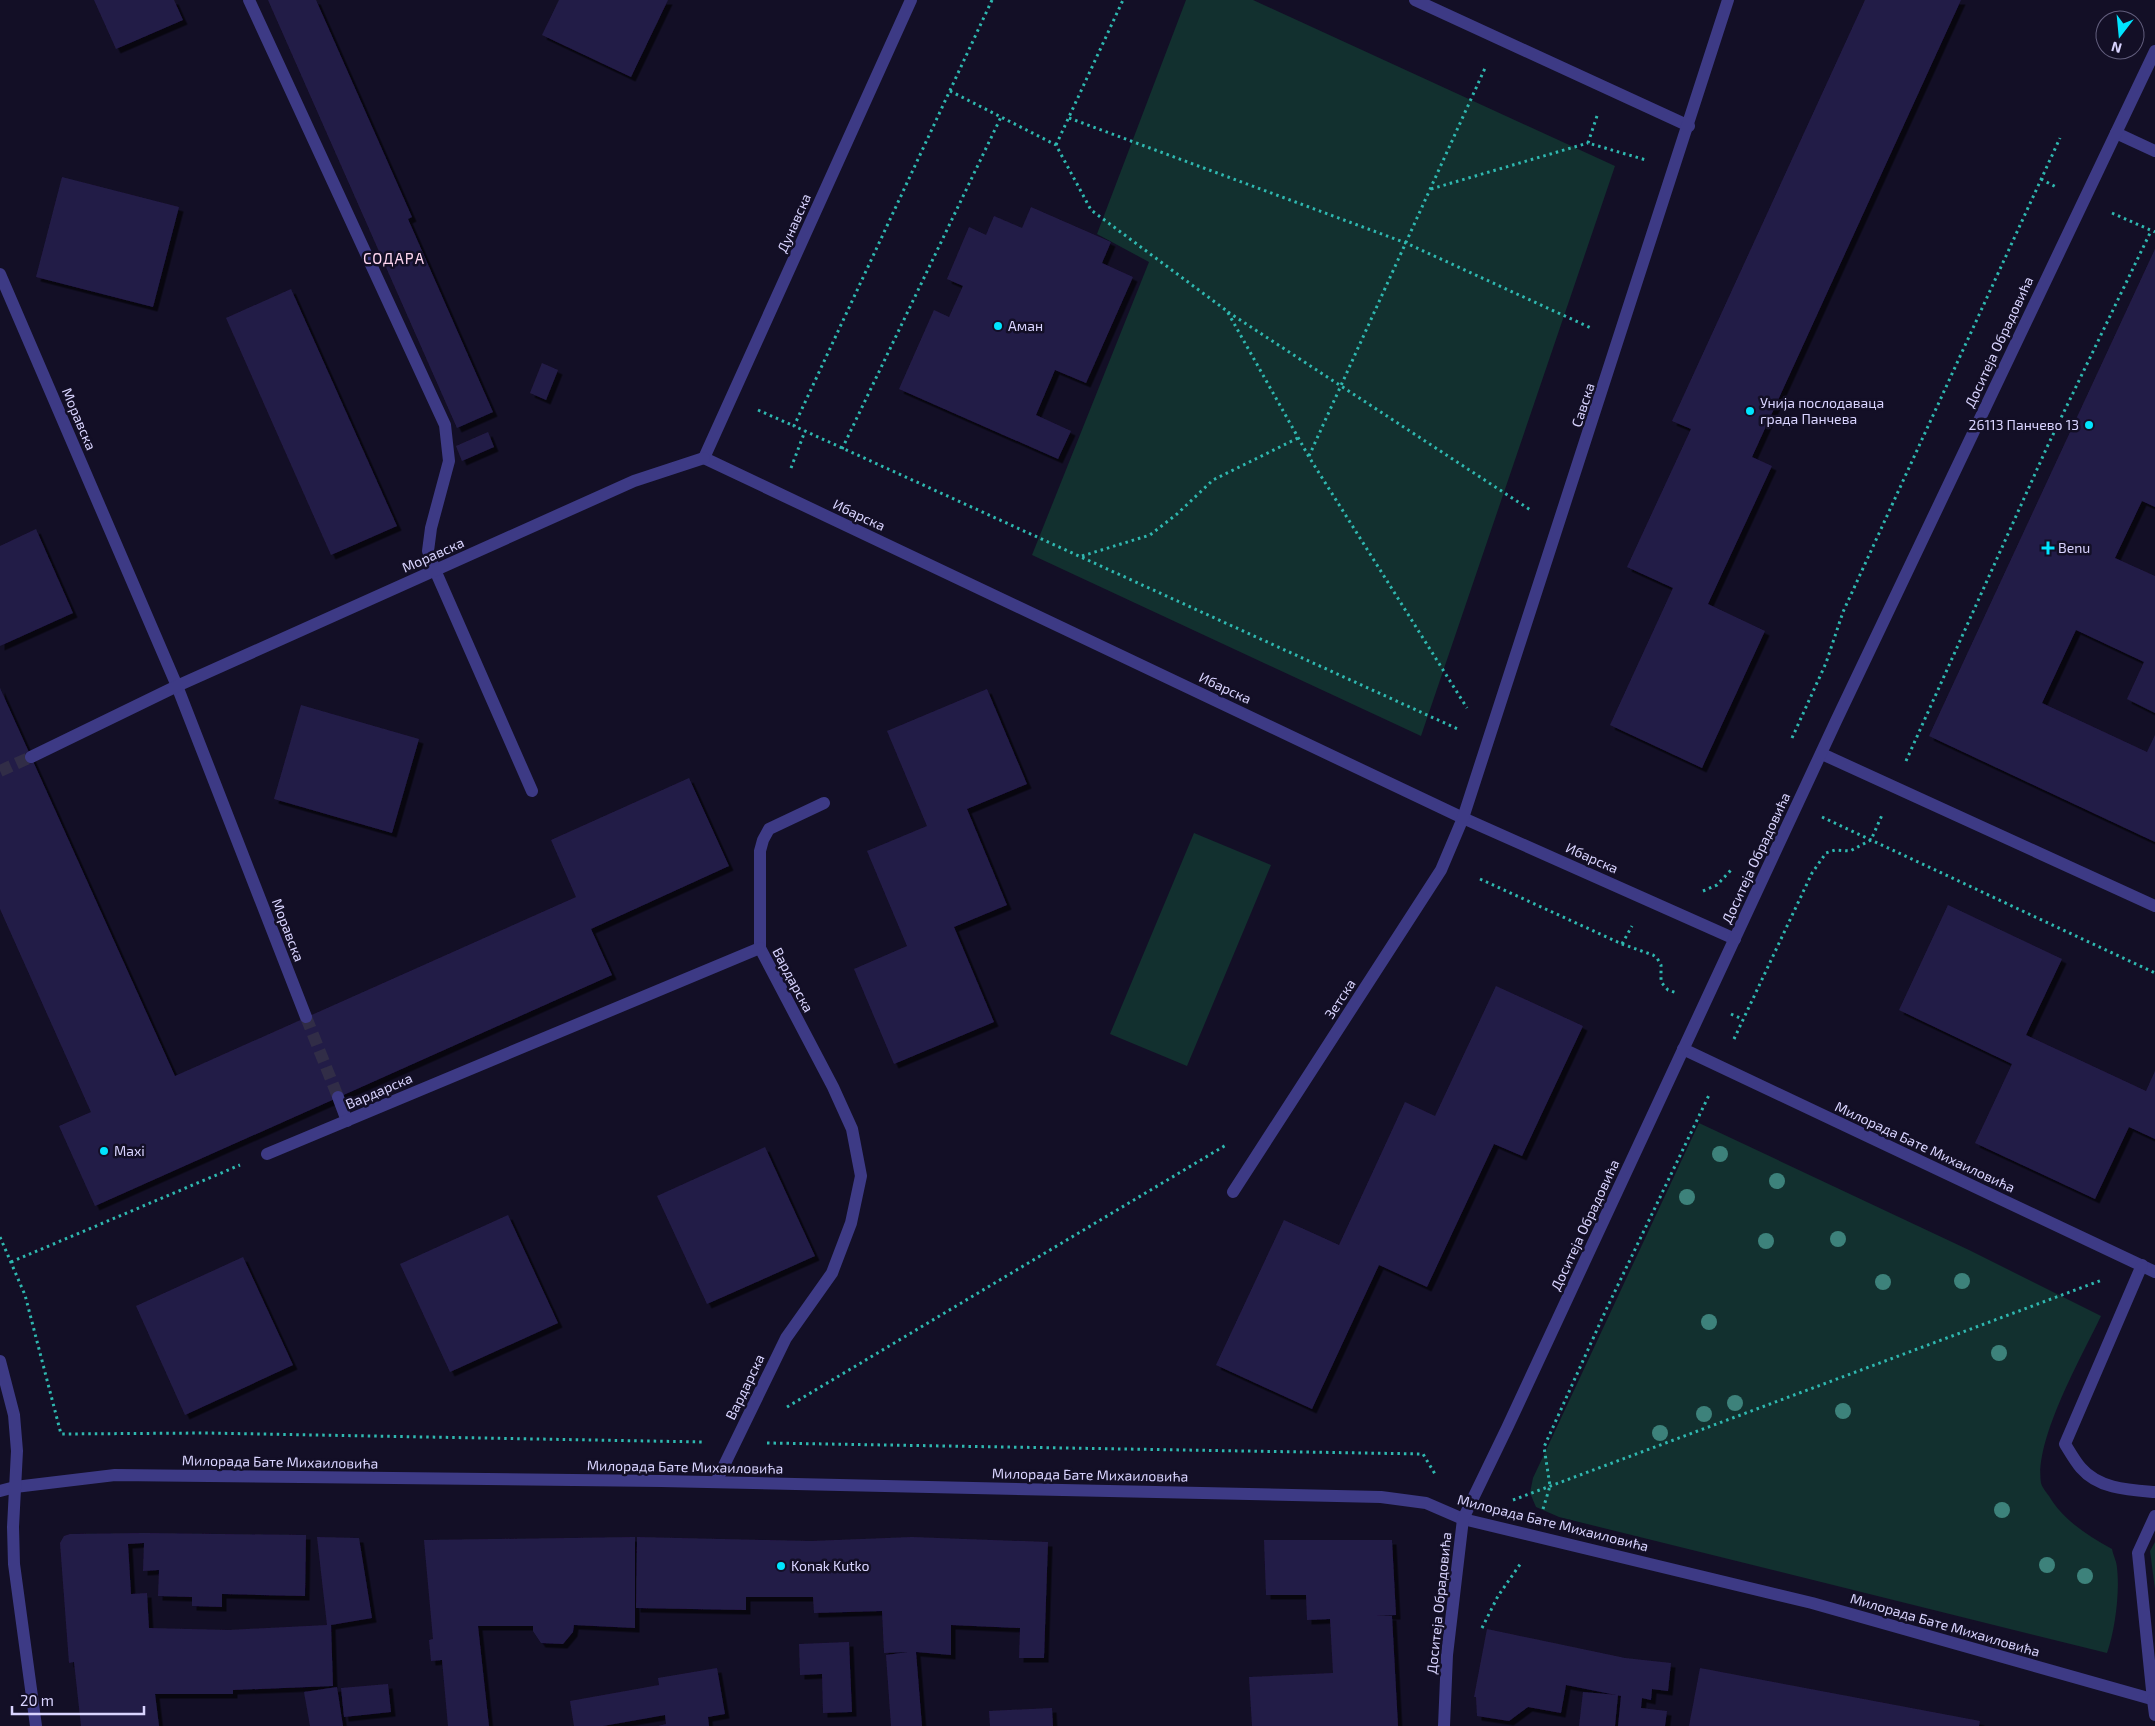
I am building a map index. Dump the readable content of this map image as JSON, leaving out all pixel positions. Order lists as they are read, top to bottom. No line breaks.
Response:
{"streets":{"street":["Дунавска","Доситеја Обрадовића","Савска","Моравска","Ибарска","Вардарска","Зетска","Милорада Бате Михаиловића"]},"crossings":[["Дунавска","Моравска"],["Дунавска","Ибарска"],["Доситеја Обрадовића","Ибарска"],["Доситеја Обрадовића","Милорада Бате Михаиловића"],["Савска","Ибарска"],["Савска","Зетска"],["Моравска","Ибарска"],["Ибарска","Зетска"],["Вардарска","Милорада Бате Михаиловића"]],"districts":["СОДАРА"],"places":{"other":["Аман","Унија послодаваца града Панчева","26113 Панчево 13","Maxi","Konak Kutko"],"health":["Benu"]},"scale_bar":"20 m","north":"bottom"}
